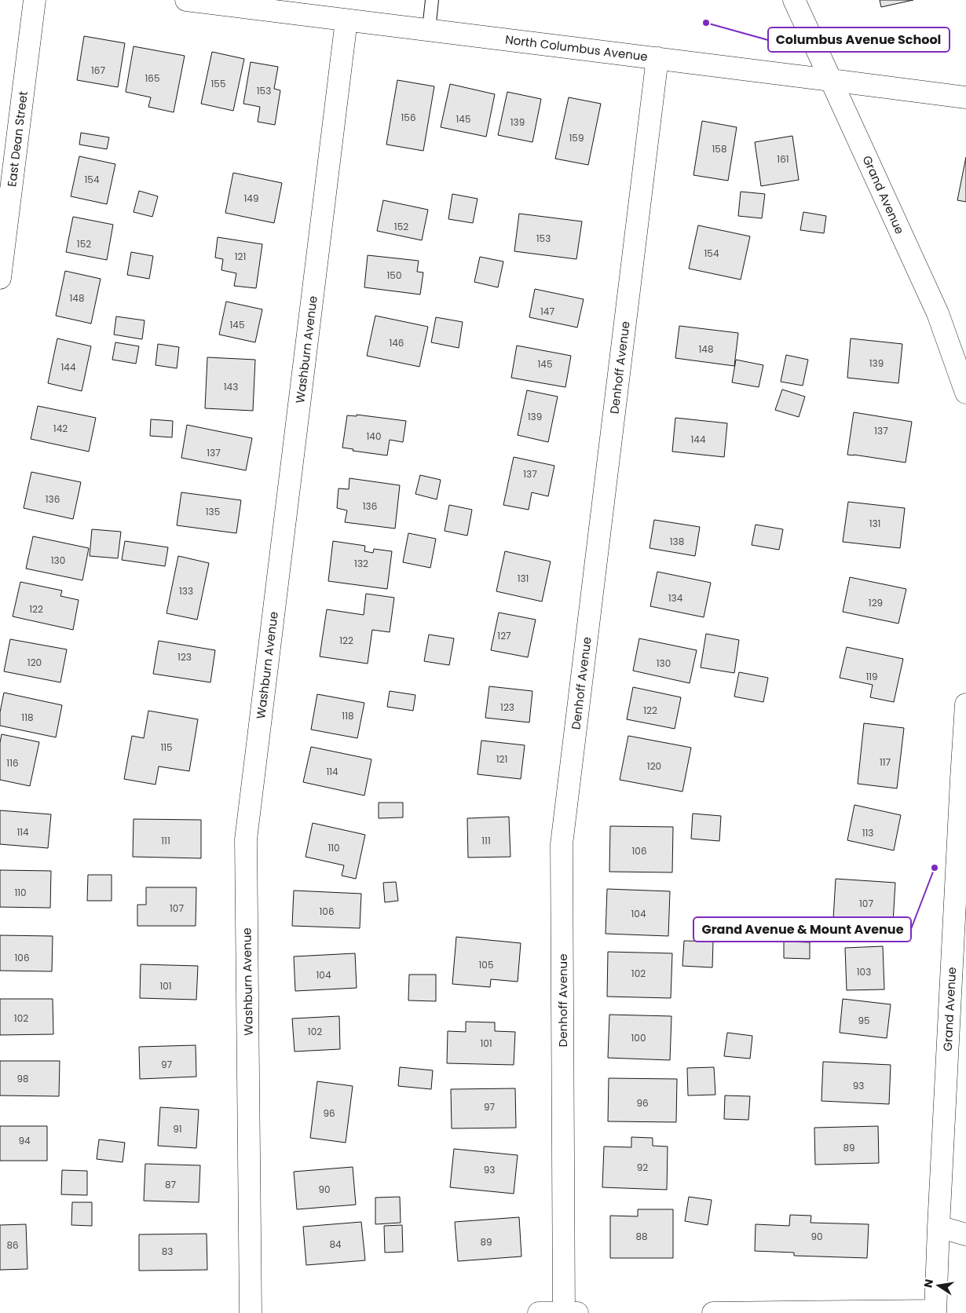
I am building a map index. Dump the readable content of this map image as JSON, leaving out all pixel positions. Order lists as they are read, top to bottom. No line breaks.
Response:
{"streets":{"street":["North Columbus Avenue","East Dean Street","Grand Avenue","Washburn Avenue","Denhoff Avenue"]},"crossings":[["North Columbus Avenue","Grand Avenue"],["North Columbus Avenue","Washburn Avenue"],["North Columbus Avenue","Denhoff Avenue"]],"places":["Columbus Avenue School","Grand Avenue & Mount Avenue"],"house_numbers":["167","165","155","153","156","145","139","159","158","161","154","149","152","153","152","154","121","150","148","147","145","146","148","139","145","144","143","139","142","137","140","144","137","137","136","136","135","131","138","130","132","131","133","134","129","122","127","122","123","120","130","119","123","122","118","118","115","121","117","116","120","114","114","113","111","111","110","106","110","107","107","106","104","106","105","103","102","104","101","102","95","102","100","101","97","98","93","96","97","96","91","94","89","92","93","87","90","88","90","89","84","86","83"],"north":"left"}
